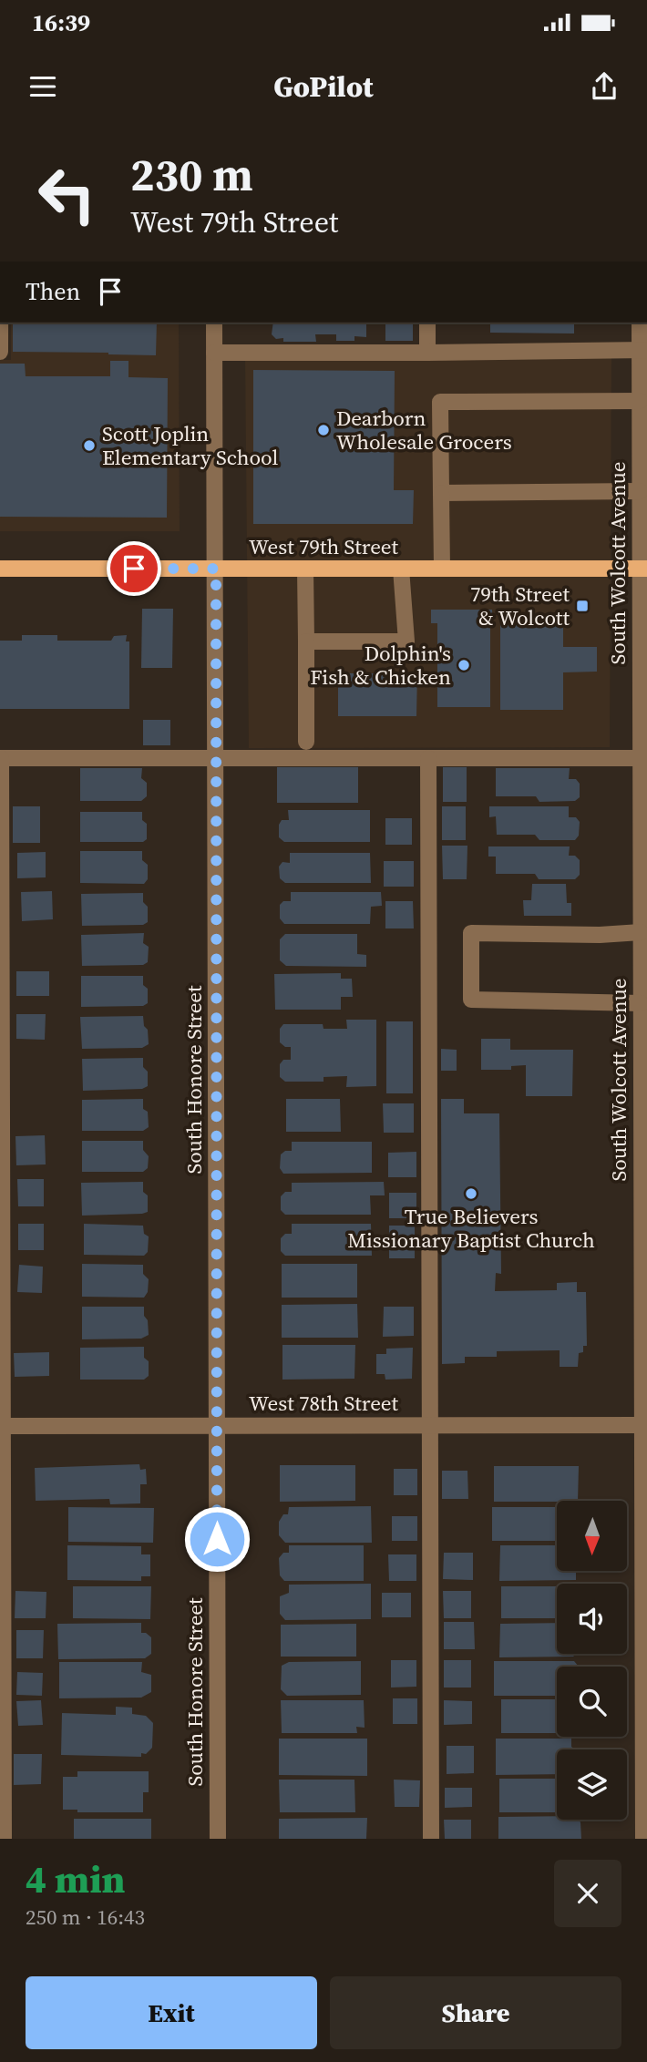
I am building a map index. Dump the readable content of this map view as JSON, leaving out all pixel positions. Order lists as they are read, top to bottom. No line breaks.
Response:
{"streets":{"main road":["West 79th Street"],"street":["South Wolcott Avenue","South Honore Street","West 78th Street"]},"crossings":[["West 79th Street","South Wolcott Avenue"],["West 79th Street","South Honore Street"],["South Wolcott Avenue","West 78th Street"],["South Honore Street","West 78th Street"]],"places":{"other":["Dearborn Wholesale Grocers","Scott Joplin Elementary School","Dolphin's Fish & Chicken","True Believers Missionary Baptist Church"],"transit":["79th Street & Wolcott"]},"north":"bottom","page":{"status":"16:39","header":"GoPilot","turn":["230 m","West 79th Street"],"then":"Then","heading":["4 min","250 m · 16:43"],"buttons":["Exit","Share"]}}
